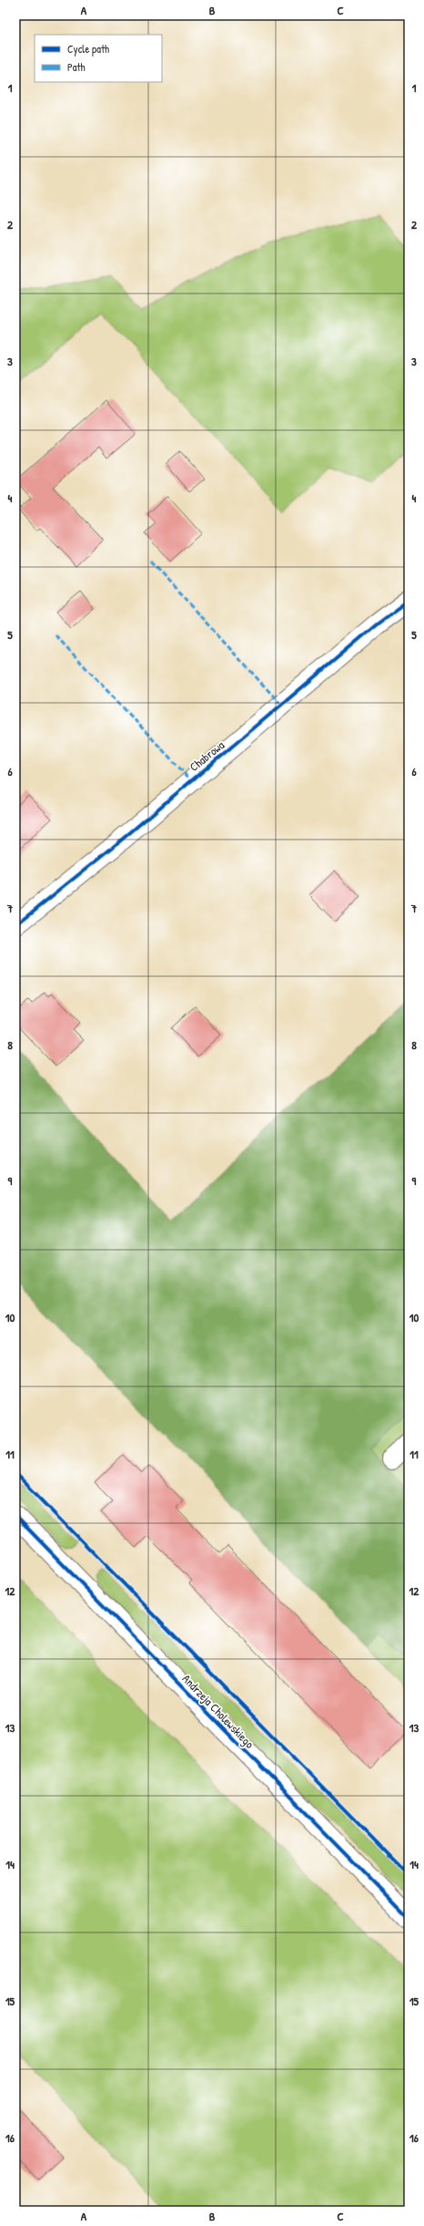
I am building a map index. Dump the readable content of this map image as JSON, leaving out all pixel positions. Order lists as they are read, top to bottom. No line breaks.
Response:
{"streets":{"street":["Chabrowa","Andrzeja Cholewskiego"]},"legend":["Cycle path","Path"],"grid":{"columns":["A","B","C"],"rows":["1","2","3","4","5","6","7","8","9","10","11","12","13","14","15","16"]}}
